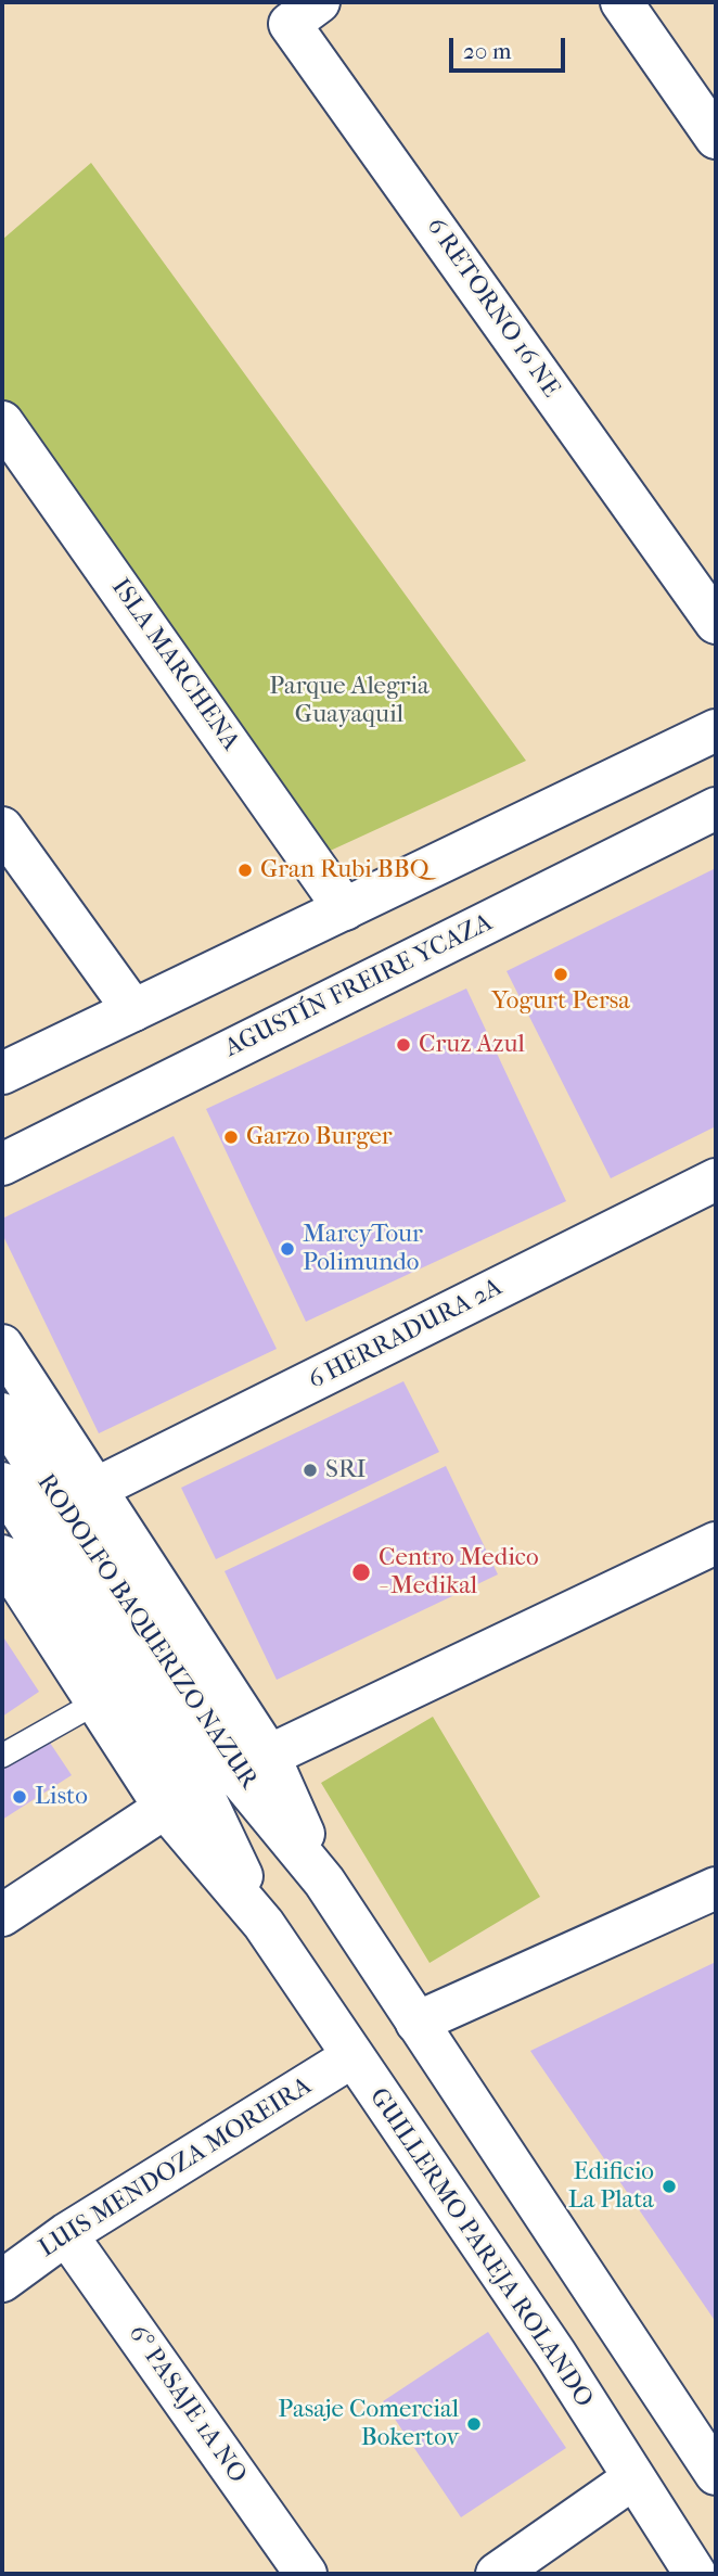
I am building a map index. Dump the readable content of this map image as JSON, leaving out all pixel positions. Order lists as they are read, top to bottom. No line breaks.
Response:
{"streets":{"main road":["6 RETORNO 16 NE","ISLA MARCHENA","AGUSTÍN FREIRE YCAZA","6 HERRADURA 2A","RODOLFO BAQUERIZO NAZUR","LUIS MENDOZA MOREIRA","GUILLERMO PAREJA ROLANDO","6° PASAJE 1A NO"]},"crossings":[["RODOLFO BAQUERIZO NAZUR","GUILLERMO PAREJA ROLANDO"],["LUIS MENDOZA MOREIRA","GUILLERMO PAREJA ROLANDO"],["LUIS MENDOZA MOREIRA","6° PASAJE 1A NO"]],"parks":["Parque Alegria Guayaquil"],"places":["Gran Rubi BBQ","Yogurt Persa","Cruz Azul","Garzo Burger","MarcyTour Polimundo","SRI","Centro Medico - Medikal","Listo","Edificio La Plata","Pasaje Comercial Bokertov"],"scale_bar":"20 m"}
